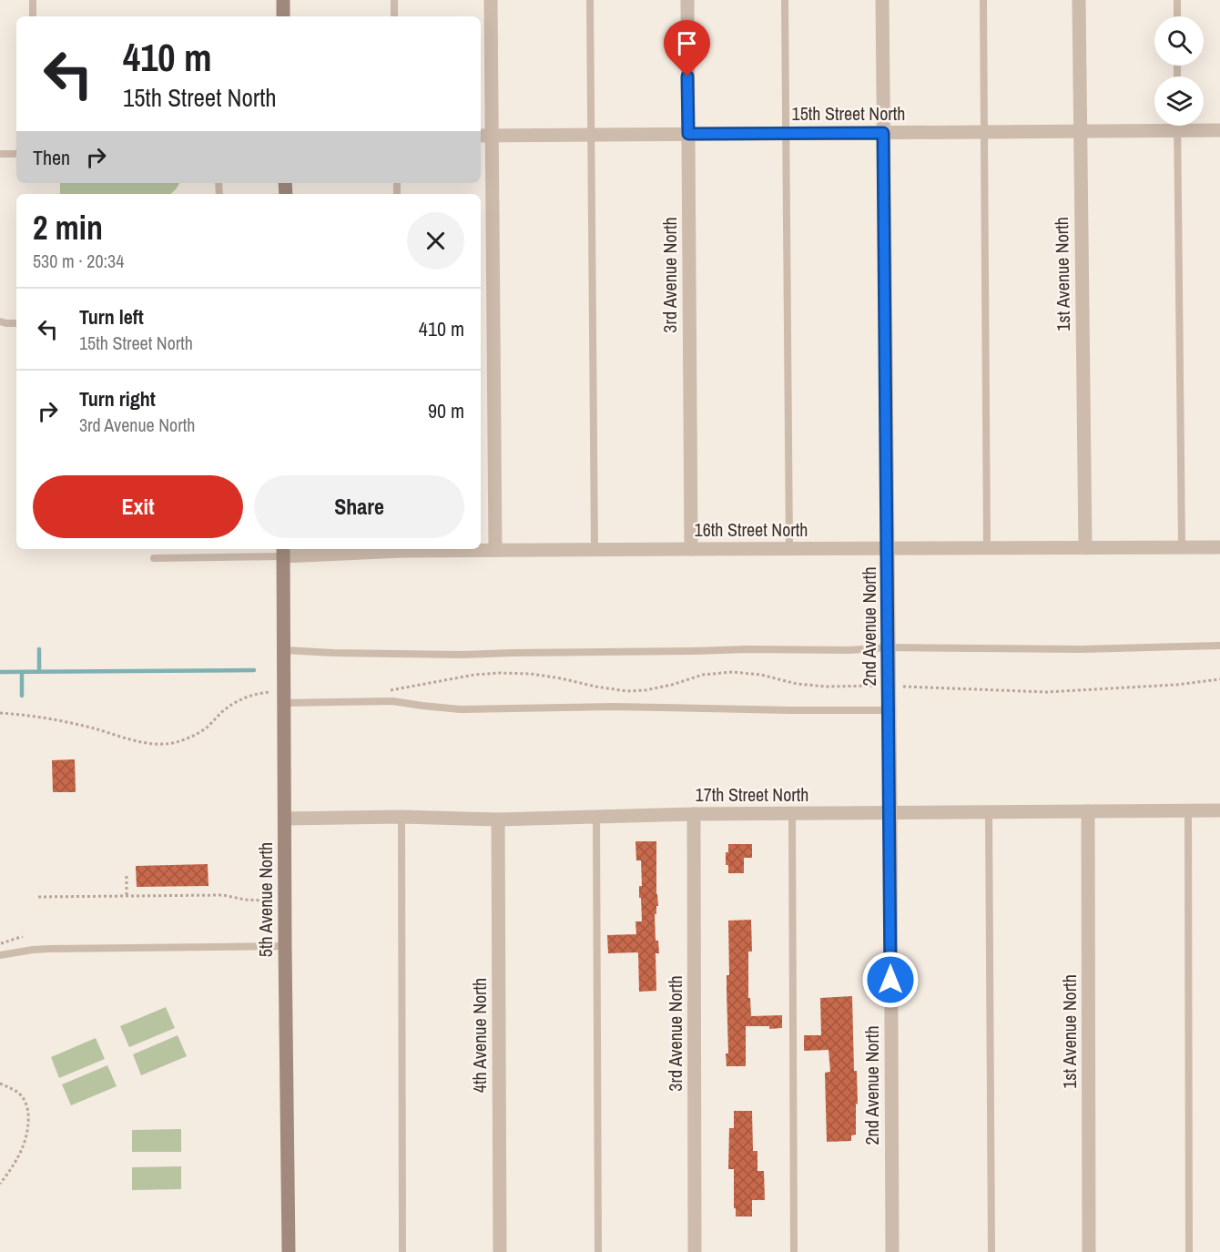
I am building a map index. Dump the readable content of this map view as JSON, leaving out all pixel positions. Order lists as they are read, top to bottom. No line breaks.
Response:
{"streets":{"street":["15th Street North","1st Avenue North","3rd Avenue North","16th Street North","2nd Avenue North","17th Street North","5th Avenue North","4th Avenue North"]},"crossings":[["15th Street North","1st Avenue North"],["15th Street North","3rd Avenue North"],["15th Street North","2nd Avenue North"],["1st Avenue North","16th Street North"],["1st Avenue North","17th Street North"],["3rd Avenue North","16th Street North"],["3rd Avenue North","17th Street North"],["16th Street North","2nd Avenue North"],["16th Street North","5th Avenue North"],["2nd Avenue North","17th Street North"],["17th Street North","5th Avenue North"],["17th Street North","4th Avenue North"]],"page":{"turn":["410 m","15th Street North"],"then":"Then","heading":["2 min","530 m · 20:34"],"list":[{"name":"Turn left","note":"15th Street North","value":"410 m"},{"name":"Turn right","note":"3rd Avenue North","value":"90 m"}],"buttons":["Exit","Share"]}}
